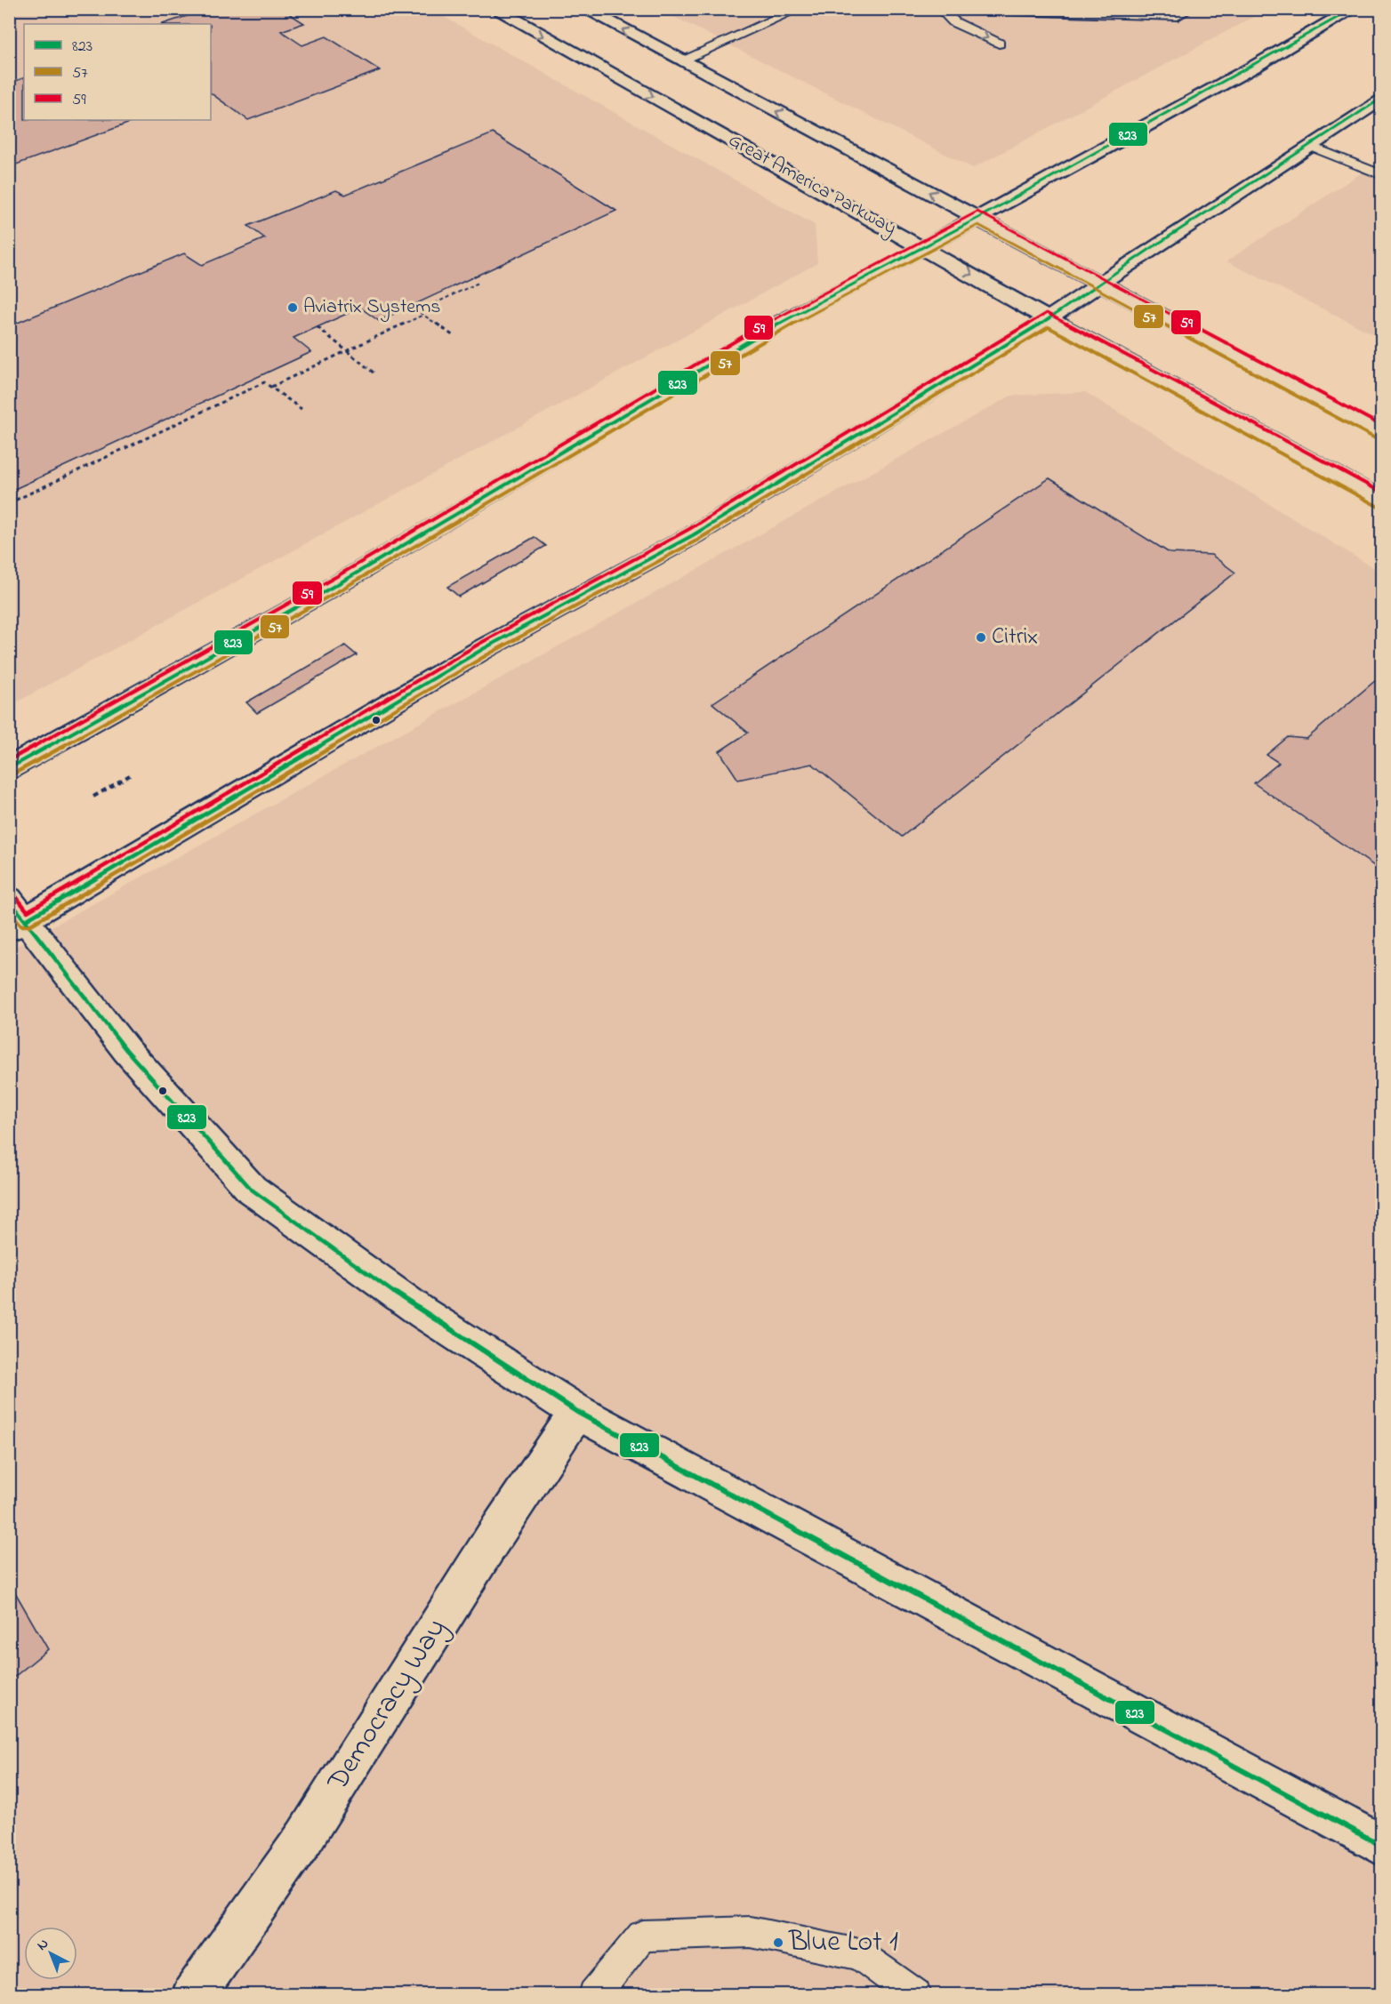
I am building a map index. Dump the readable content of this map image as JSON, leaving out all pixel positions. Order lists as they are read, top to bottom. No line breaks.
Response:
{"streets":{"main road":["Great America Parkway","Democracy Way"]},"places":["Aviatrix Systems","Citrix","Blue Lot 1"],"lines":["transit line 823","transit line 59","transit line 57"],"legend":["823","57","59"],"north":"top left"}
